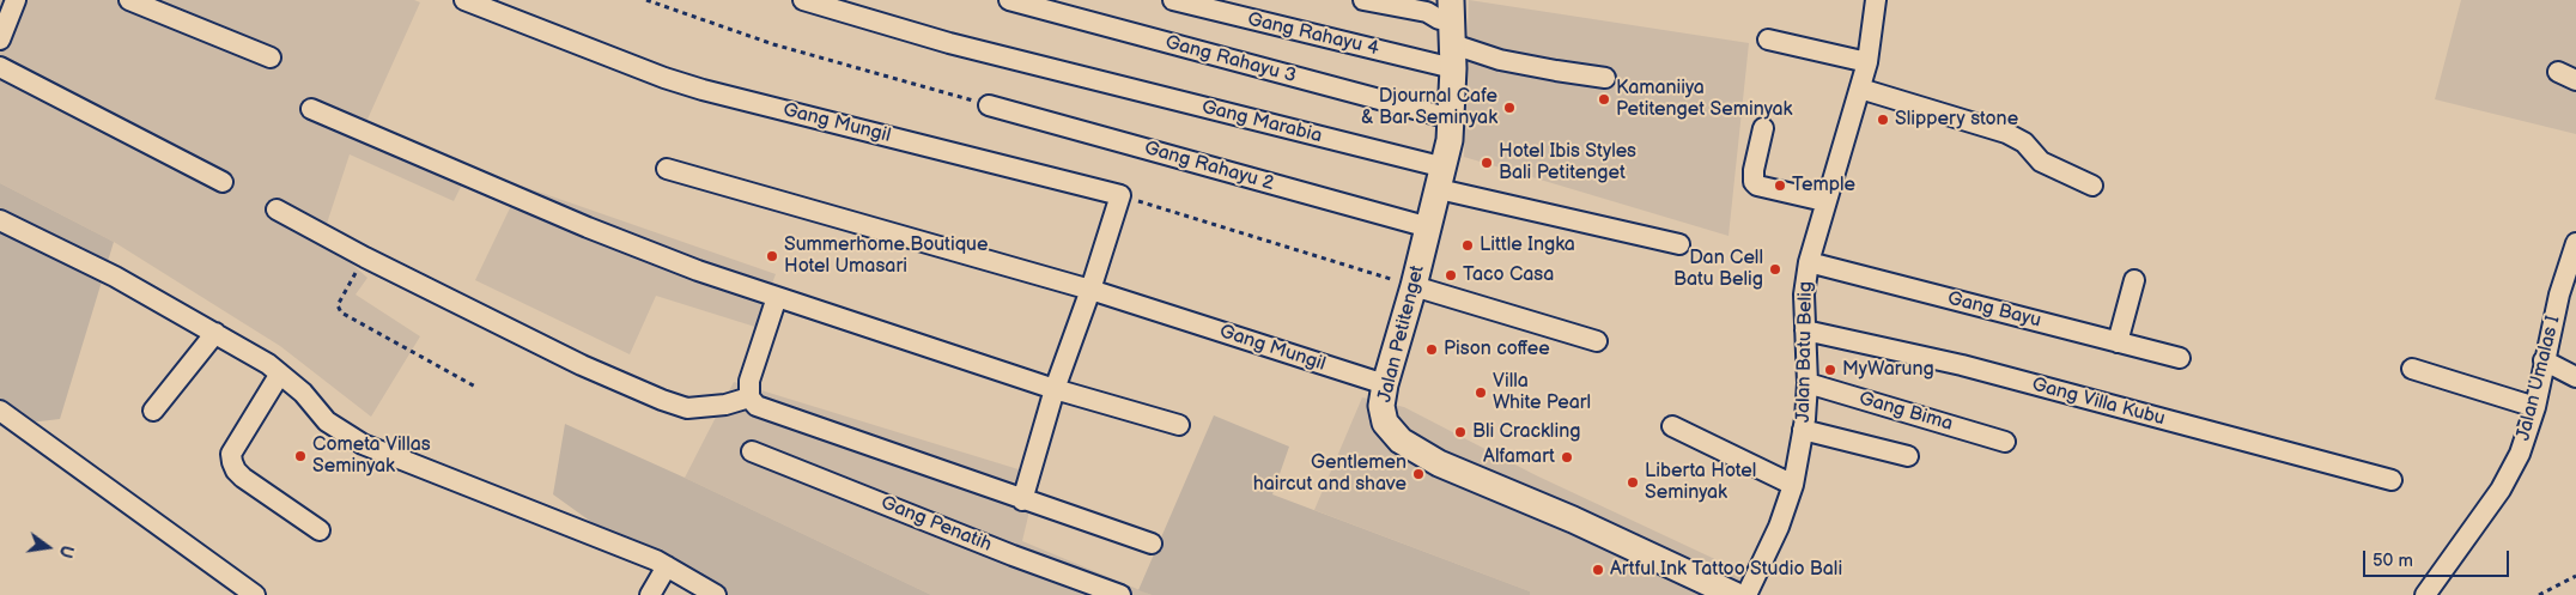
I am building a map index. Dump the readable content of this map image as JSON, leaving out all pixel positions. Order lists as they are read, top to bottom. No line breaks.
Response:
{"streets":{"main road":["Jalan Petitenget"],"street":["Gang Rahayu 4","Gang Rahayu 3","Gang Marabia","Gang Mungil","Gang Rahayu 2","Gang Bayu","Jalan Batu Belig","Jalan Umalas I","Gang Villa Kubu","Gang Bima","Gang Penatih"]},"crossings":[["Gang Rahayu 4","Jalan Petitenget"],["Gang Rahayu 3","Jalan Petitenget"],["Gang Marabia","Jalan Petitenget"],["Gang Mungil","Jalan Petitenget"],["Gang Rahayu 2","Jalan Petitenget"],["Gang Bayu","Jalan Batu Belig"],["Jalan Batu Belig","Gang Villa Kubu"],["Jalan Batu Belig","Gang Bima"]],"places":["Kamaniiya Petitenget Seminyak","Djournal Cafe & Bar Seminyak","Slippery stone","Hotel Ibis Styles Bali Petitenget","Temple","Little Ingka","Summerhome Boutique Hotel Umasari","Dan Cell Batu Belig","Taco Casa","Pison coffee","MyWarung","Villa White Pearl","Bli Crackling","Cometa Villas Seminyak","Alfamart","Gentlemen haircut and shave","Liberta Hotel Seminyak","Artful Ink Tattoo Studio Bali"],"scale_bar":"50 m","north":"right"}
